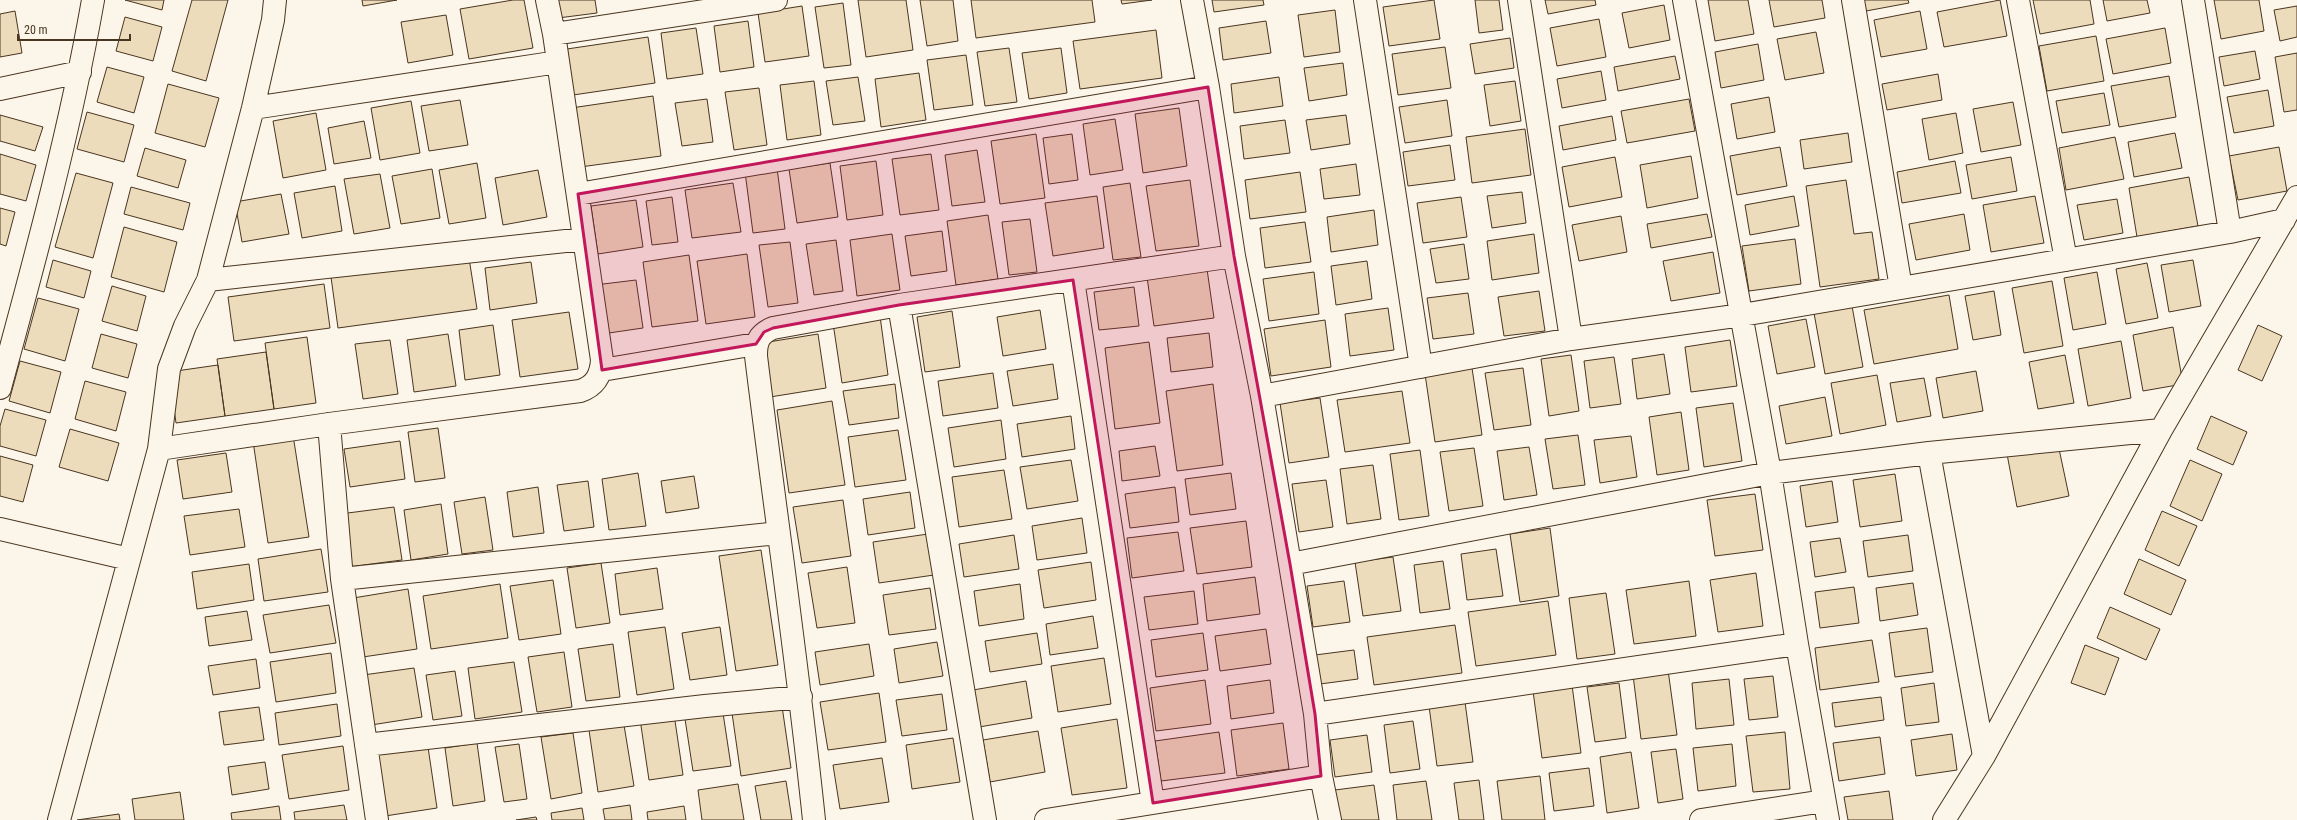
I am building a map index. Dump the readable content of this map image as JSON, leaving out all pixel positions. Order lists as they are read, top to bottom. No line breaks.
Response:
{"scale_bar":"20 m"}
